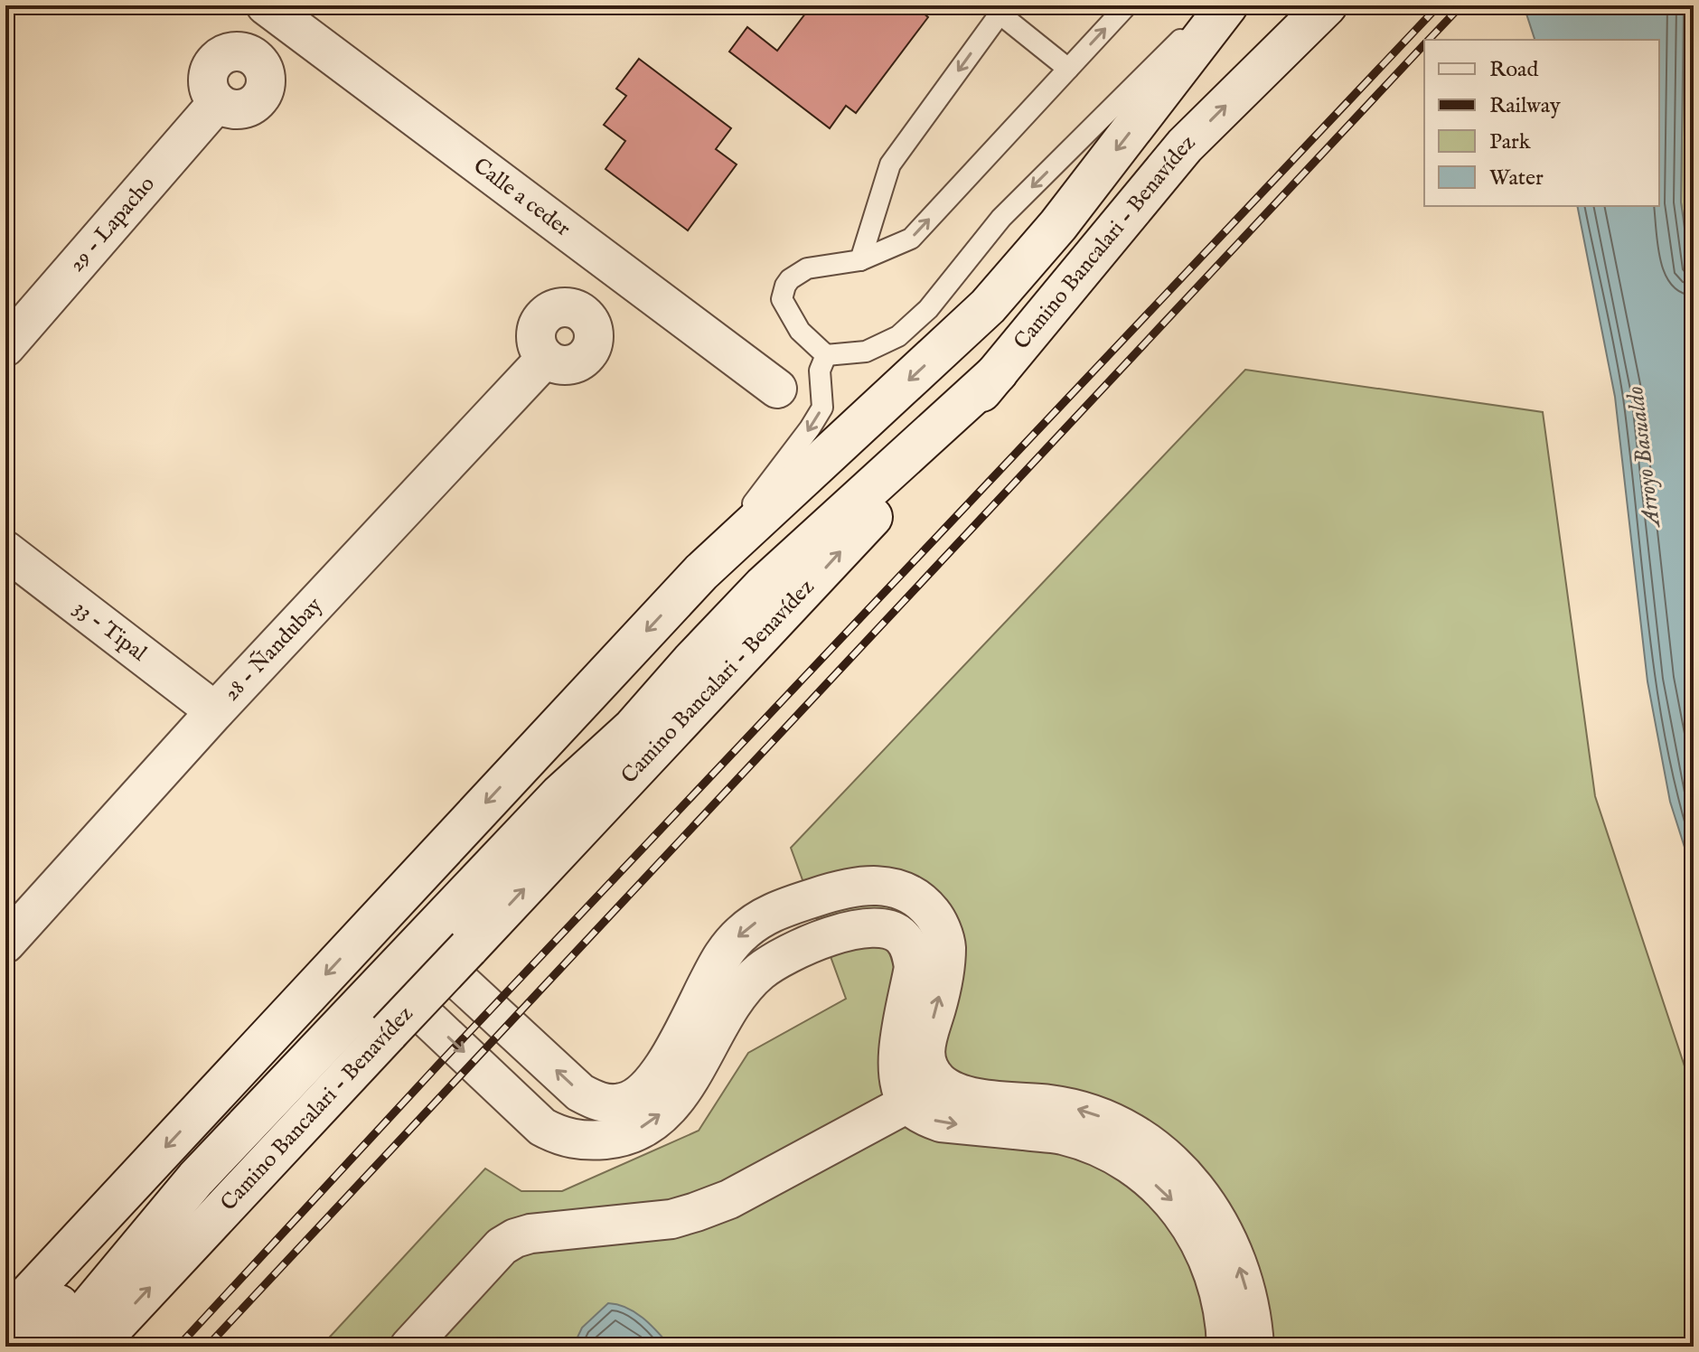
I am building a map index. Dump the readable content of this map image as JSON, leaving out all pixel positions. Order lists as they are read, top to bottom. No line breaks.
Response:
{"streets":{"main road":["Camino Bancalari - Benavídez"],"street":["Calle a ceder","29 - Lapacho","33 - Tipal","28 - Ñandubay"]},"crossings":[["33 - Tipal","28 - Ñandubay"]],"water":["Arroyo Basualdo"],"legend":["Road","Railway","Park","Water"]}
